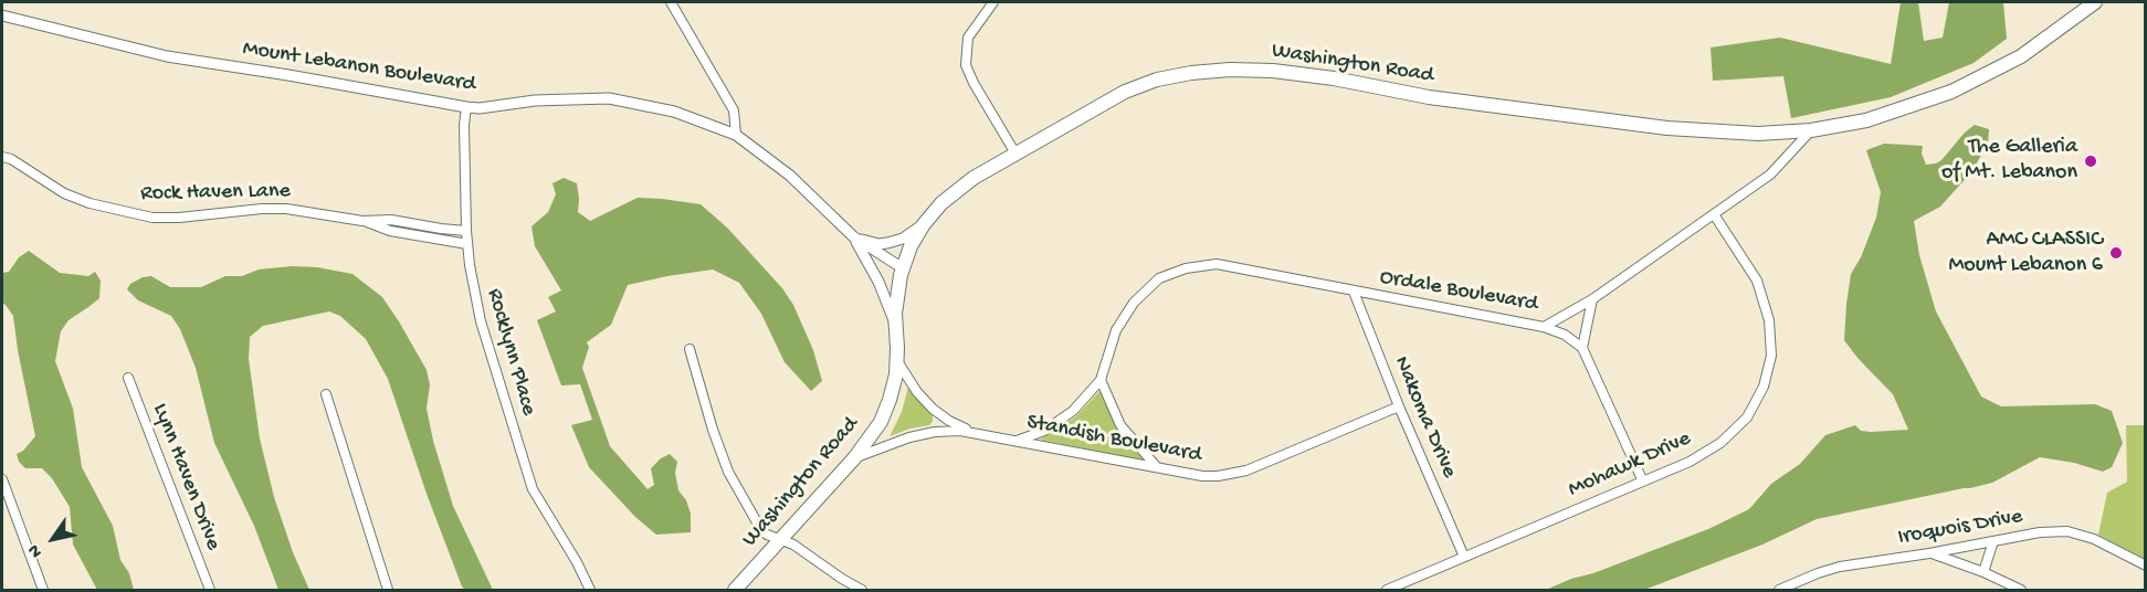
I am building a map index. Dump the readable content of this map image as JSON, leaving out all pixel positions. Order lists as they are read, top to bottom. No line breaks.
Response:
{"streets":{"main road":["Washington Road"],"street":["Mount Lebanon Boulevard","Rock Haven Lane","Ordale Boulevard","Rocklynn Place","Nakoma Drive","Standish Boulevard","Mohawk Drive","Lynn Haven Drive","Iroquois Drive"]},"crossings":[["Washington Road","Mount Lebanon Boulevard"],["Washington Road","Ordale Boulevard"],["Washington Road","Standish Boulevard"],["Mount Lebanon Boulevard","Rocklynn Place"],["Rock Haven Lane","Rocklynn Place"],["Ordale Boulevard","Nakoma Drive"],["Ordale Boulevard","Standish Boulevard"],["Ordale Boulevard","Mohawk Drive"],["Nakoma Drive","Standish Boulevard"],["Nakoma Drive","Mohawk Drive"]],"places":["The Galleria of Mt. Lebanon","AMC CLASSIC Mount Lebanon 6"],"north":"bottom left"}
